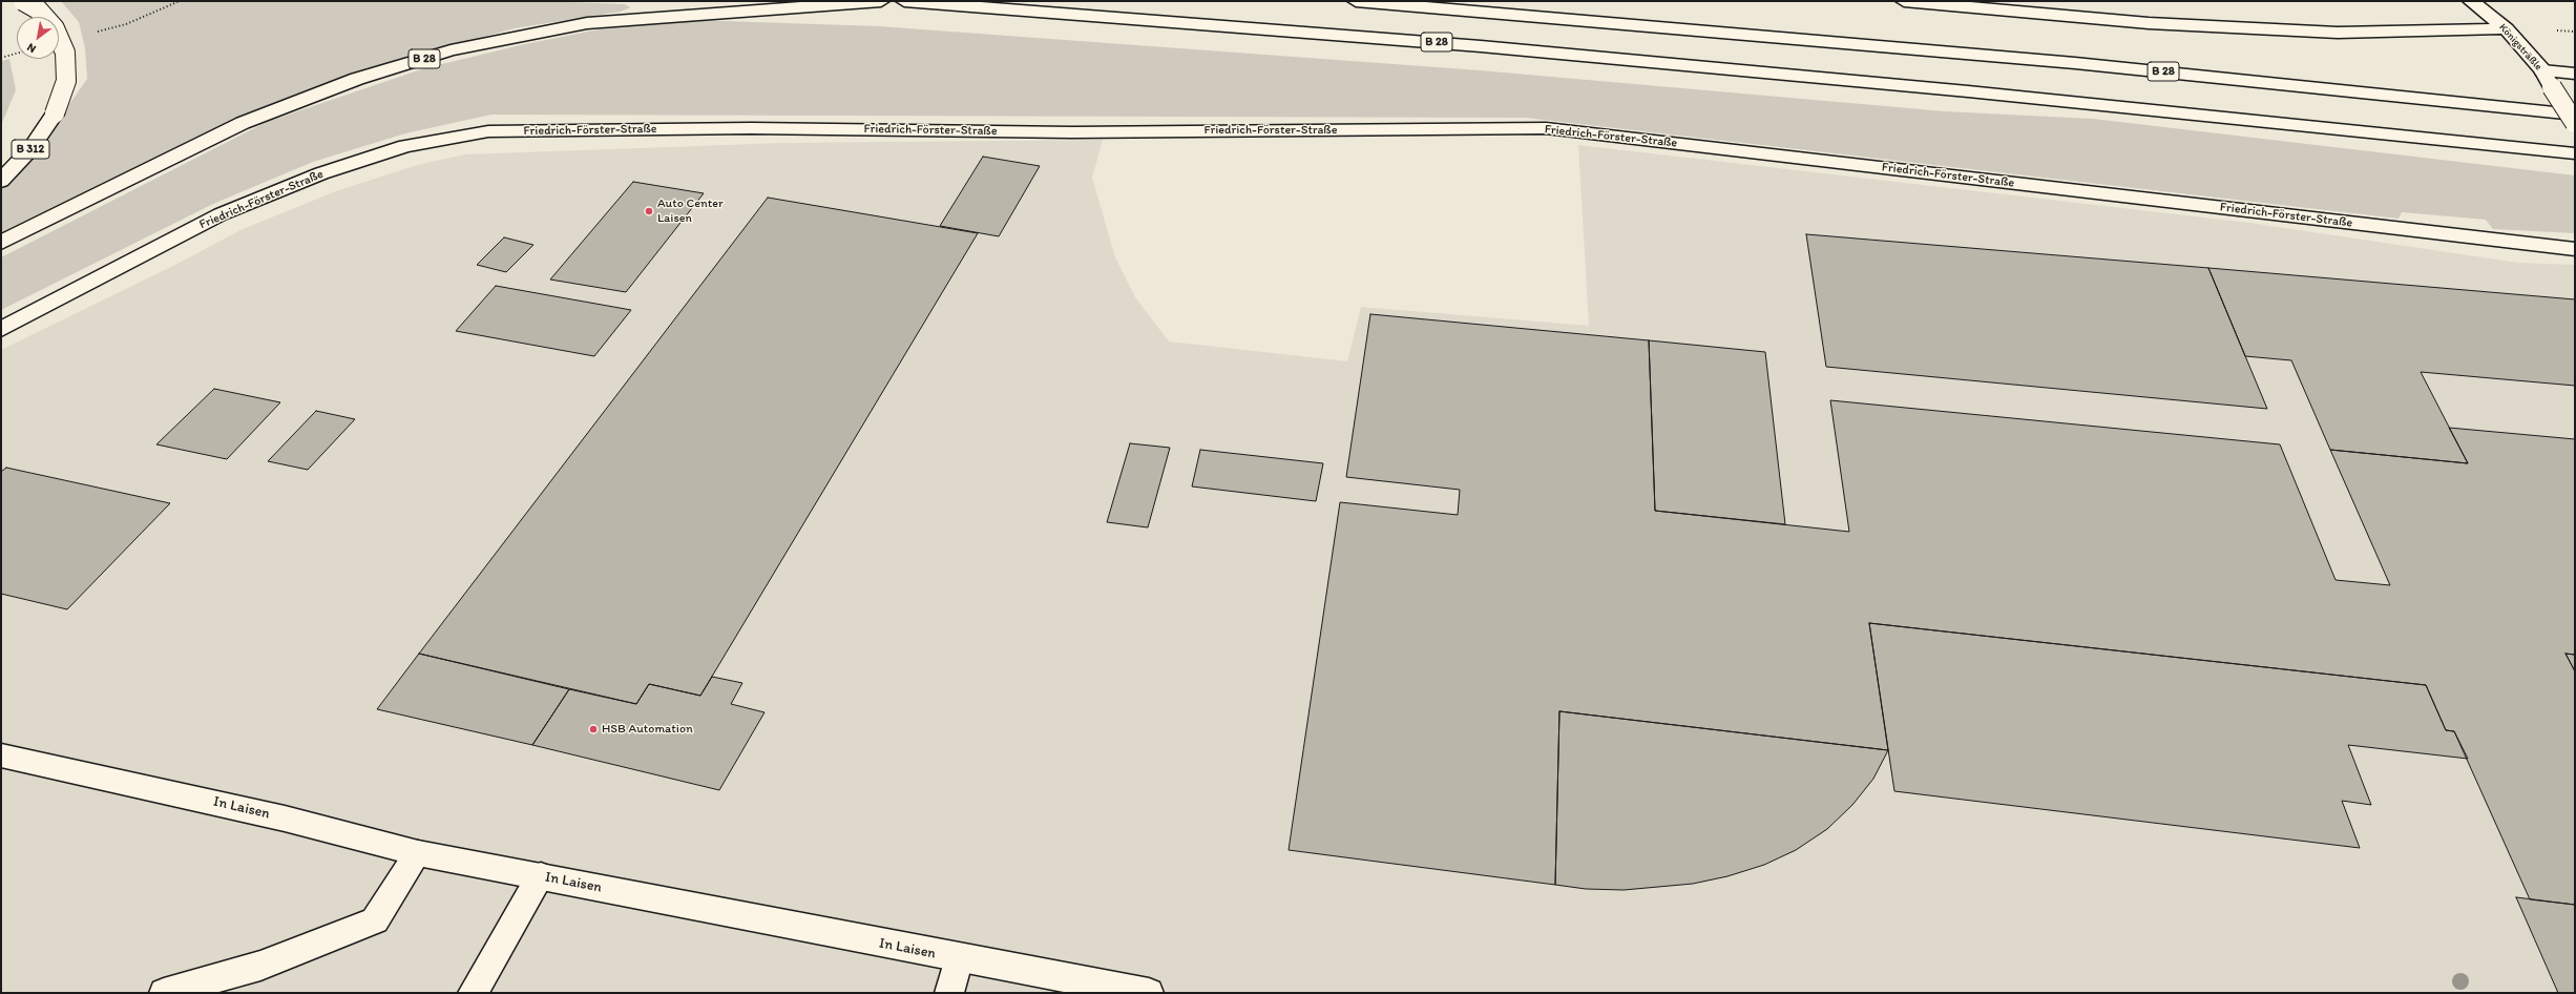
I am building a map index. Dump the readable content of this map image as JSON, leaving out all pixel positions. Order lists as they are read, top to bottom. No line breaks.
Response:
{"streets":{"main road":["B 28","Königsträßle","Friedrich-Förster-Straße","B 312","In Laisen"]},"places":["Auto Center Laisen","HSB Automation"],"north":"bottom left"}
